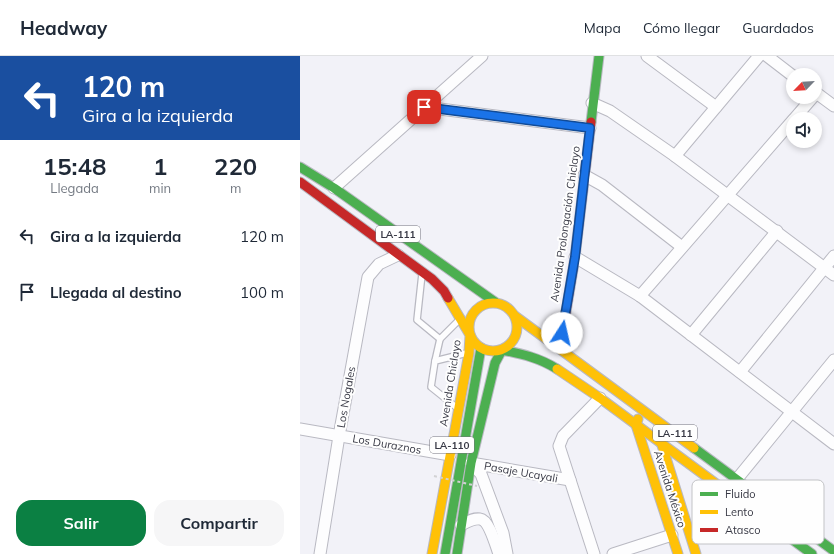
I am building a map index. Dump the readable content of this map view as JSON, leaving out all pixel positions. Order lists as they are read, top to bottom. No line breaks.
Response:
{"streets":{"main road":["Avenida Prolongación Chiclayo","LA-111","Avenida Chiclayo","LA-110","Avenida México"],"street":["Los Nogales","Los Duraznos","Pasaje Ucayali"]},"crossings":[["Avenida Prolongación Chiclayo","LA-111"],["LA-111","Avenida Chiclayo"],["LA-111","Los Nogales"],["LA-111","LA-110"],["LA-111","Avenida México"],["Avenida Chiclayo","Los Duraznos"],["Avenida Chiclayo","LA-110"],["Los Nogales","Los Duraznos"],["LA-110","Pasaje Ucayali"]],"legend":["Fluido","Lento","Atasco"],"north":"bottom left","page":{"header":"Headway","nav":["Mapa","Cómo llegar","Guardados"],"turn":["120 m","Gira a la izquierda"],"eta":["15:48","Llegada","1","min","220","m"],"list":[{"name":"Gira a la izquierda","value":"120 m"},{"name":"Llegada al destino","value":"100 m"}],"buttons":["Salir","Compartir"]}}
